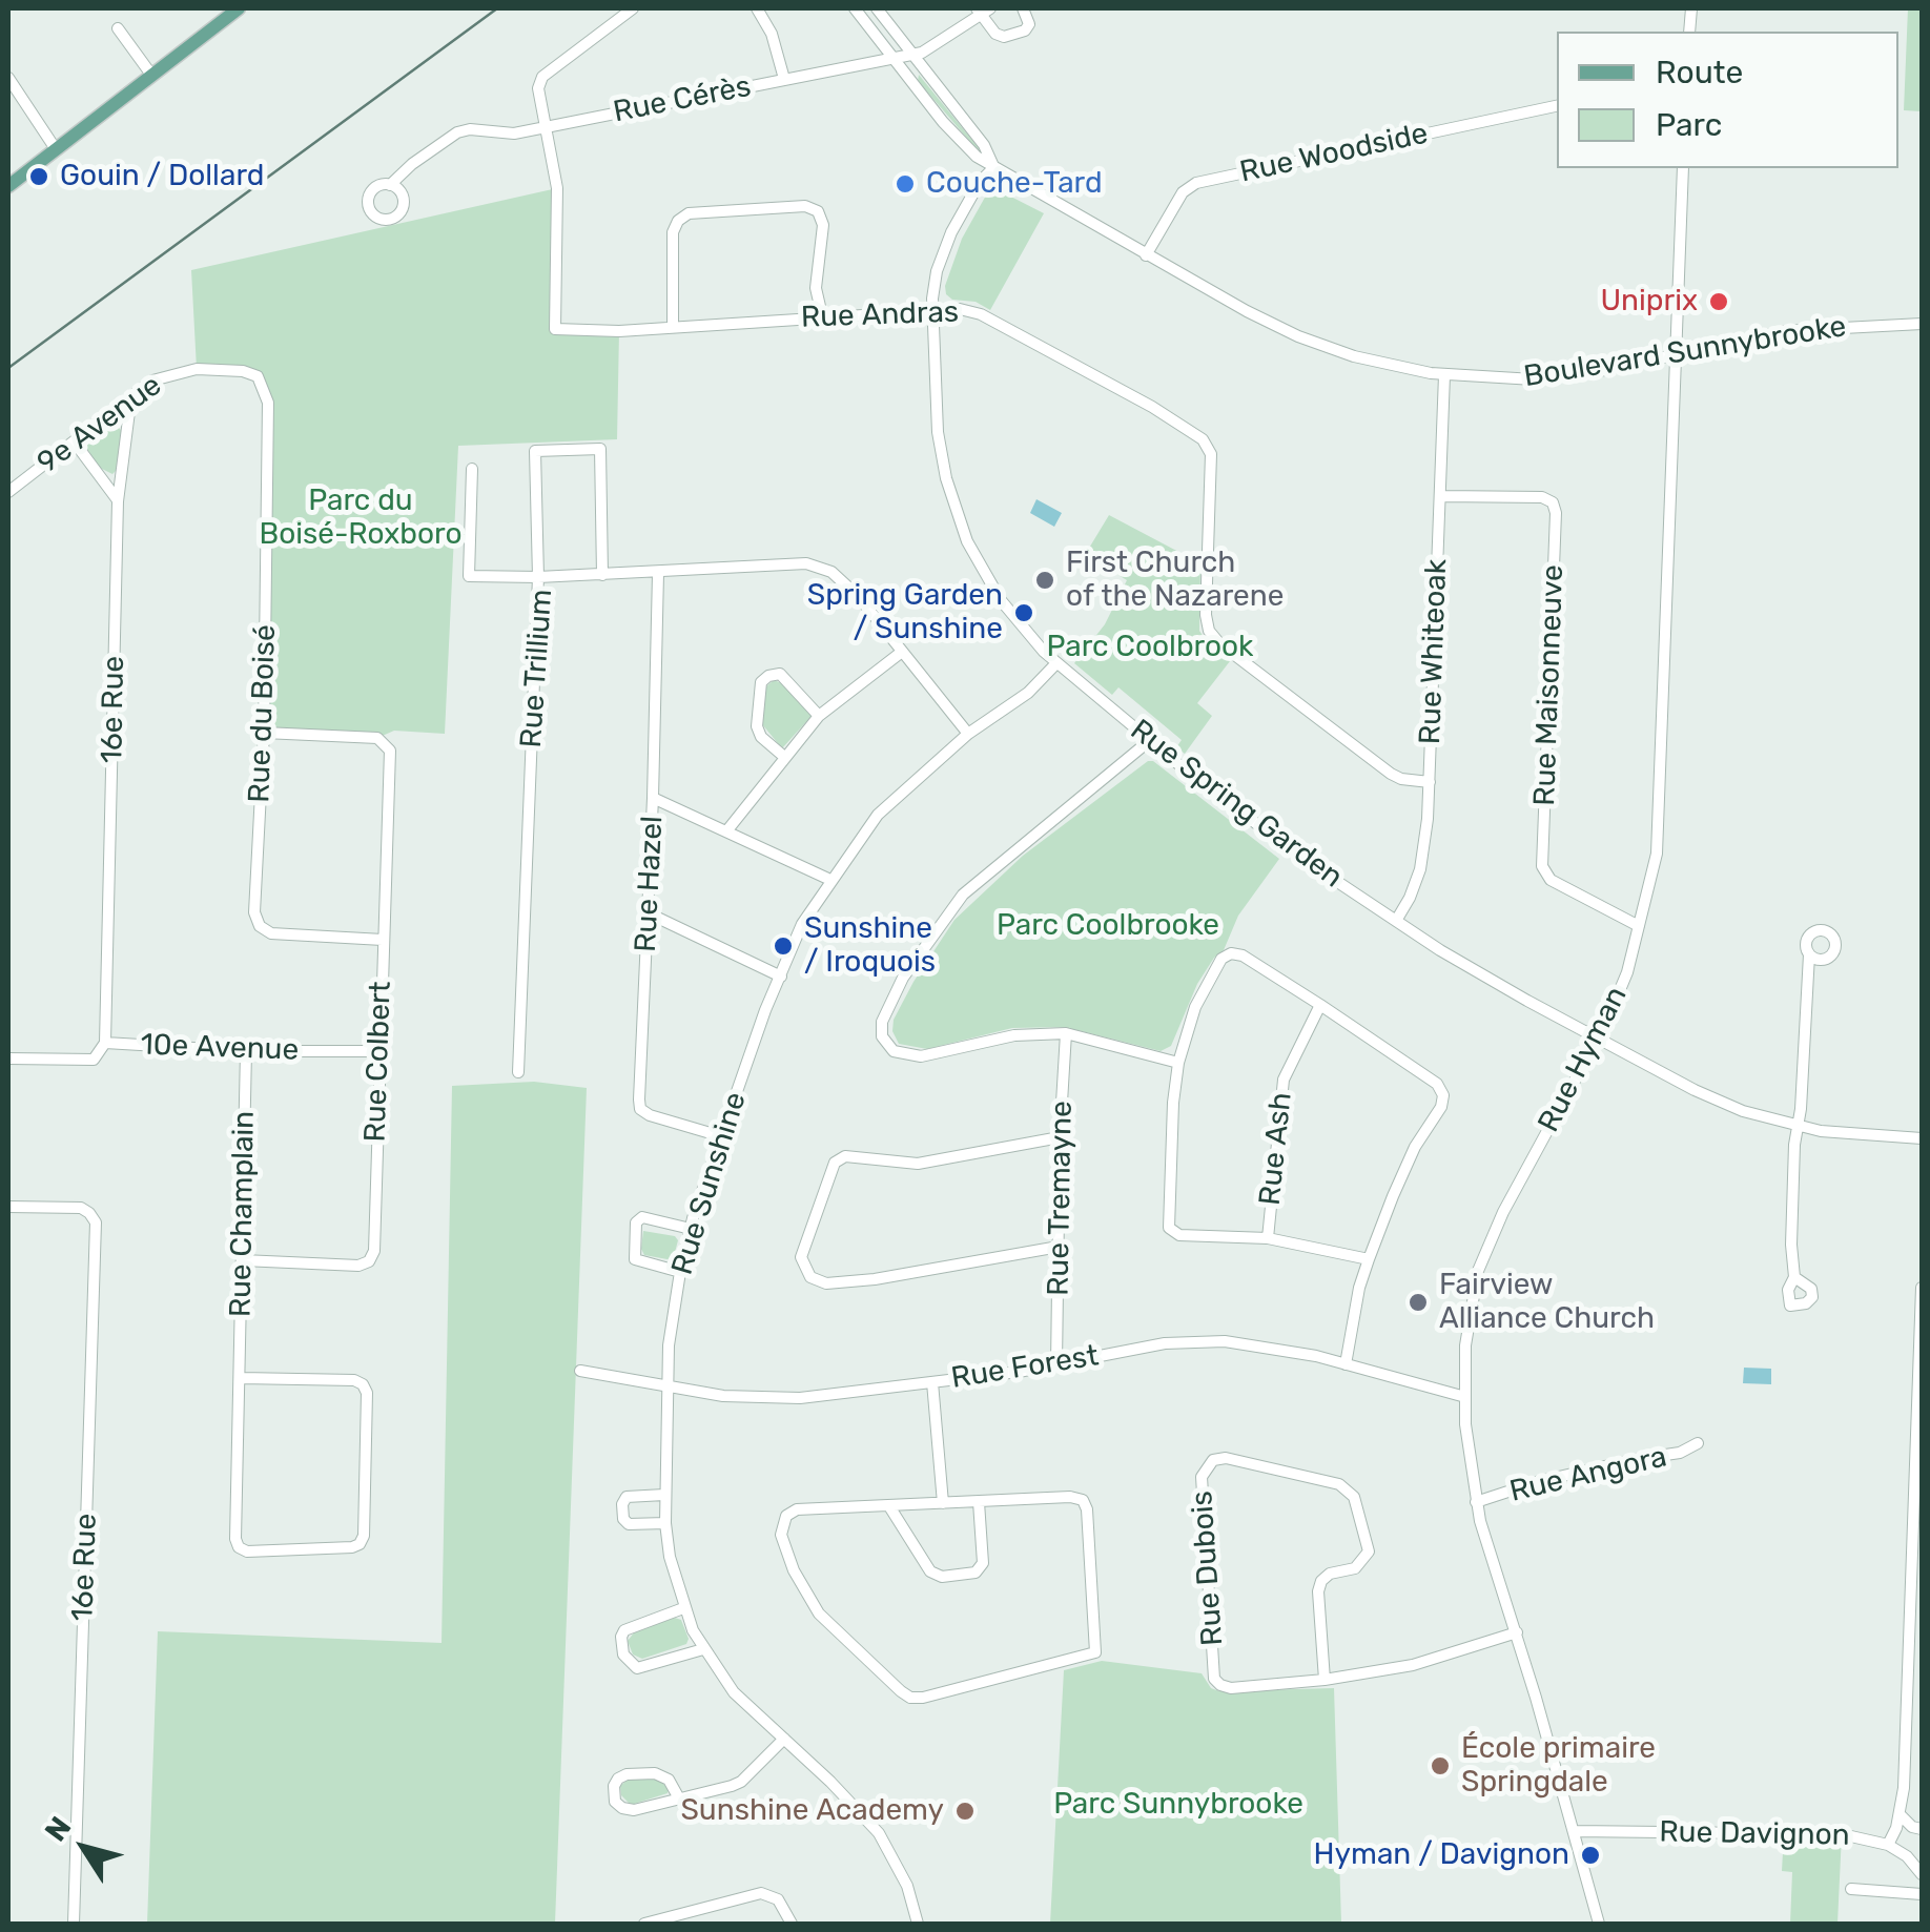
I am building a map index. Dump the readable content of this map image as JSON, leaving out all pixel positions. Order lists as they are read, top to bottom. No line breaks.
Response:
{"streets":{"street":["Rue Cérès","Rue Woodside","Rue Andras","Boulevard Sunnybrooke","9e Avenue","Rue Whiteoak","Rue Trillium","Rue Maisonneuve","16e Rue","Rue du Boisé","Rue Spring Garden","Rue Hazel","10e Avenue","Rue Hyman","Rue Colbert","Rue Ash","Rue Sunshine","Rue Tremayne","Rue Champlain","Rue Forest","Rue Angora","Rue Dubois","Rue Davignon"]},"crossings":[["Rue Cérès","Rue Andras"],["Rue Cérès","Boulevard Sunnybrooke"],["Rue Woodside","Boulevard Sunnybrooke"],["Rue Andras","Rue Whiteoak"],["Rue Andras","Rue Spring Garden"],["Boulevard Sunnybrooke","Rue Whiteoak"],["Boulevard Sunnybrooke","Rue Spring Garden"],["Boulevard Sunnybrooke","Rue Hyman"],["9e Avenue","16e Rue"],["9e Avenue","Rue du Boisé"],["Rue Whiteoak","Rue Maisonneuve"],["Rue Whiteoak","Rue Spring Garden"],["Rue Trillium","Rue Hazel"],["Rue Trillium","Rue Sunshine"],["Rue Maisonneuve","Rue Hyman"],["16e Rue","10e Avenue"],["Rue du Boisé","Rue Colbert"],["Rue Spring Garden","Rue Hyman"],["Rue Spring Garden","Rue Sunshine"],["Rue Hazel","Rue Sunshine"],["10e Avenue","Rue Colbert"],["10e Avenue","Rue Champlain"],["Rue Hyman","Rue Forest"],["Rue Hyman","Rue Angora"],["Rue Hyman","Rue Dubois"],["Rue Hyman","Rue Davignon"],["Rue Colbert","Rue Champlain"],["Rue Sunshine","Rue Forest"],["Rue Tremayne","Rue Forest"]],"parks":["Parc du Boisé-Roxboro","Parc Coolbrook","Parc Coolbrooke","Parc Sunnybrooke"],"places":["Gouin / Dollard","Couche-Tard","Uniprix","First Church of the Nazarene","Spring Garden / Sunshine","Sunshine / Iroquois","Fairview Alliance Church","École primaire Springdale","Sunshine Academy","Hyman / Davignon"],"legend":["Route","Parc"],"north":"top left"}
